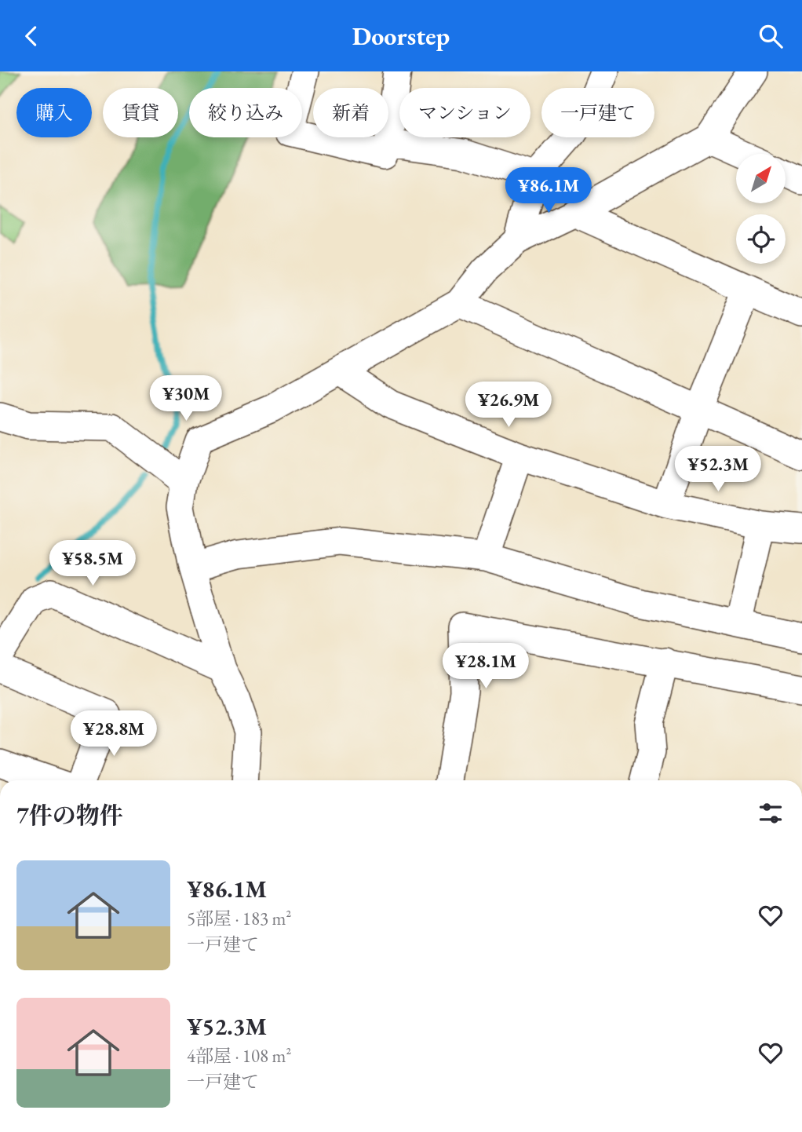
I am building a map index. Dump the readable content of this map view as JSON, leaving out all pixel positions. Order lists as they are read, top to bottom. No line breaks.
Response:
{"north":"top right","page":{"header":"Doorstep","chip":["購入","賃貸","絞り込み","新着","マンション","一戸建て"],"price":["¥86.1M","¥30M","¥26.9M","¥52.3M","¥58.5M","¥28.1M","¥28.8M"],"heading":"7件の物件","list":[{"name":"¥86.1M","note":"5部屋 · 183 m² · 一戸建て"},{"name":"¥52.3M","note":"4部屋 · 108 m² · 一戸建て"}]}}
